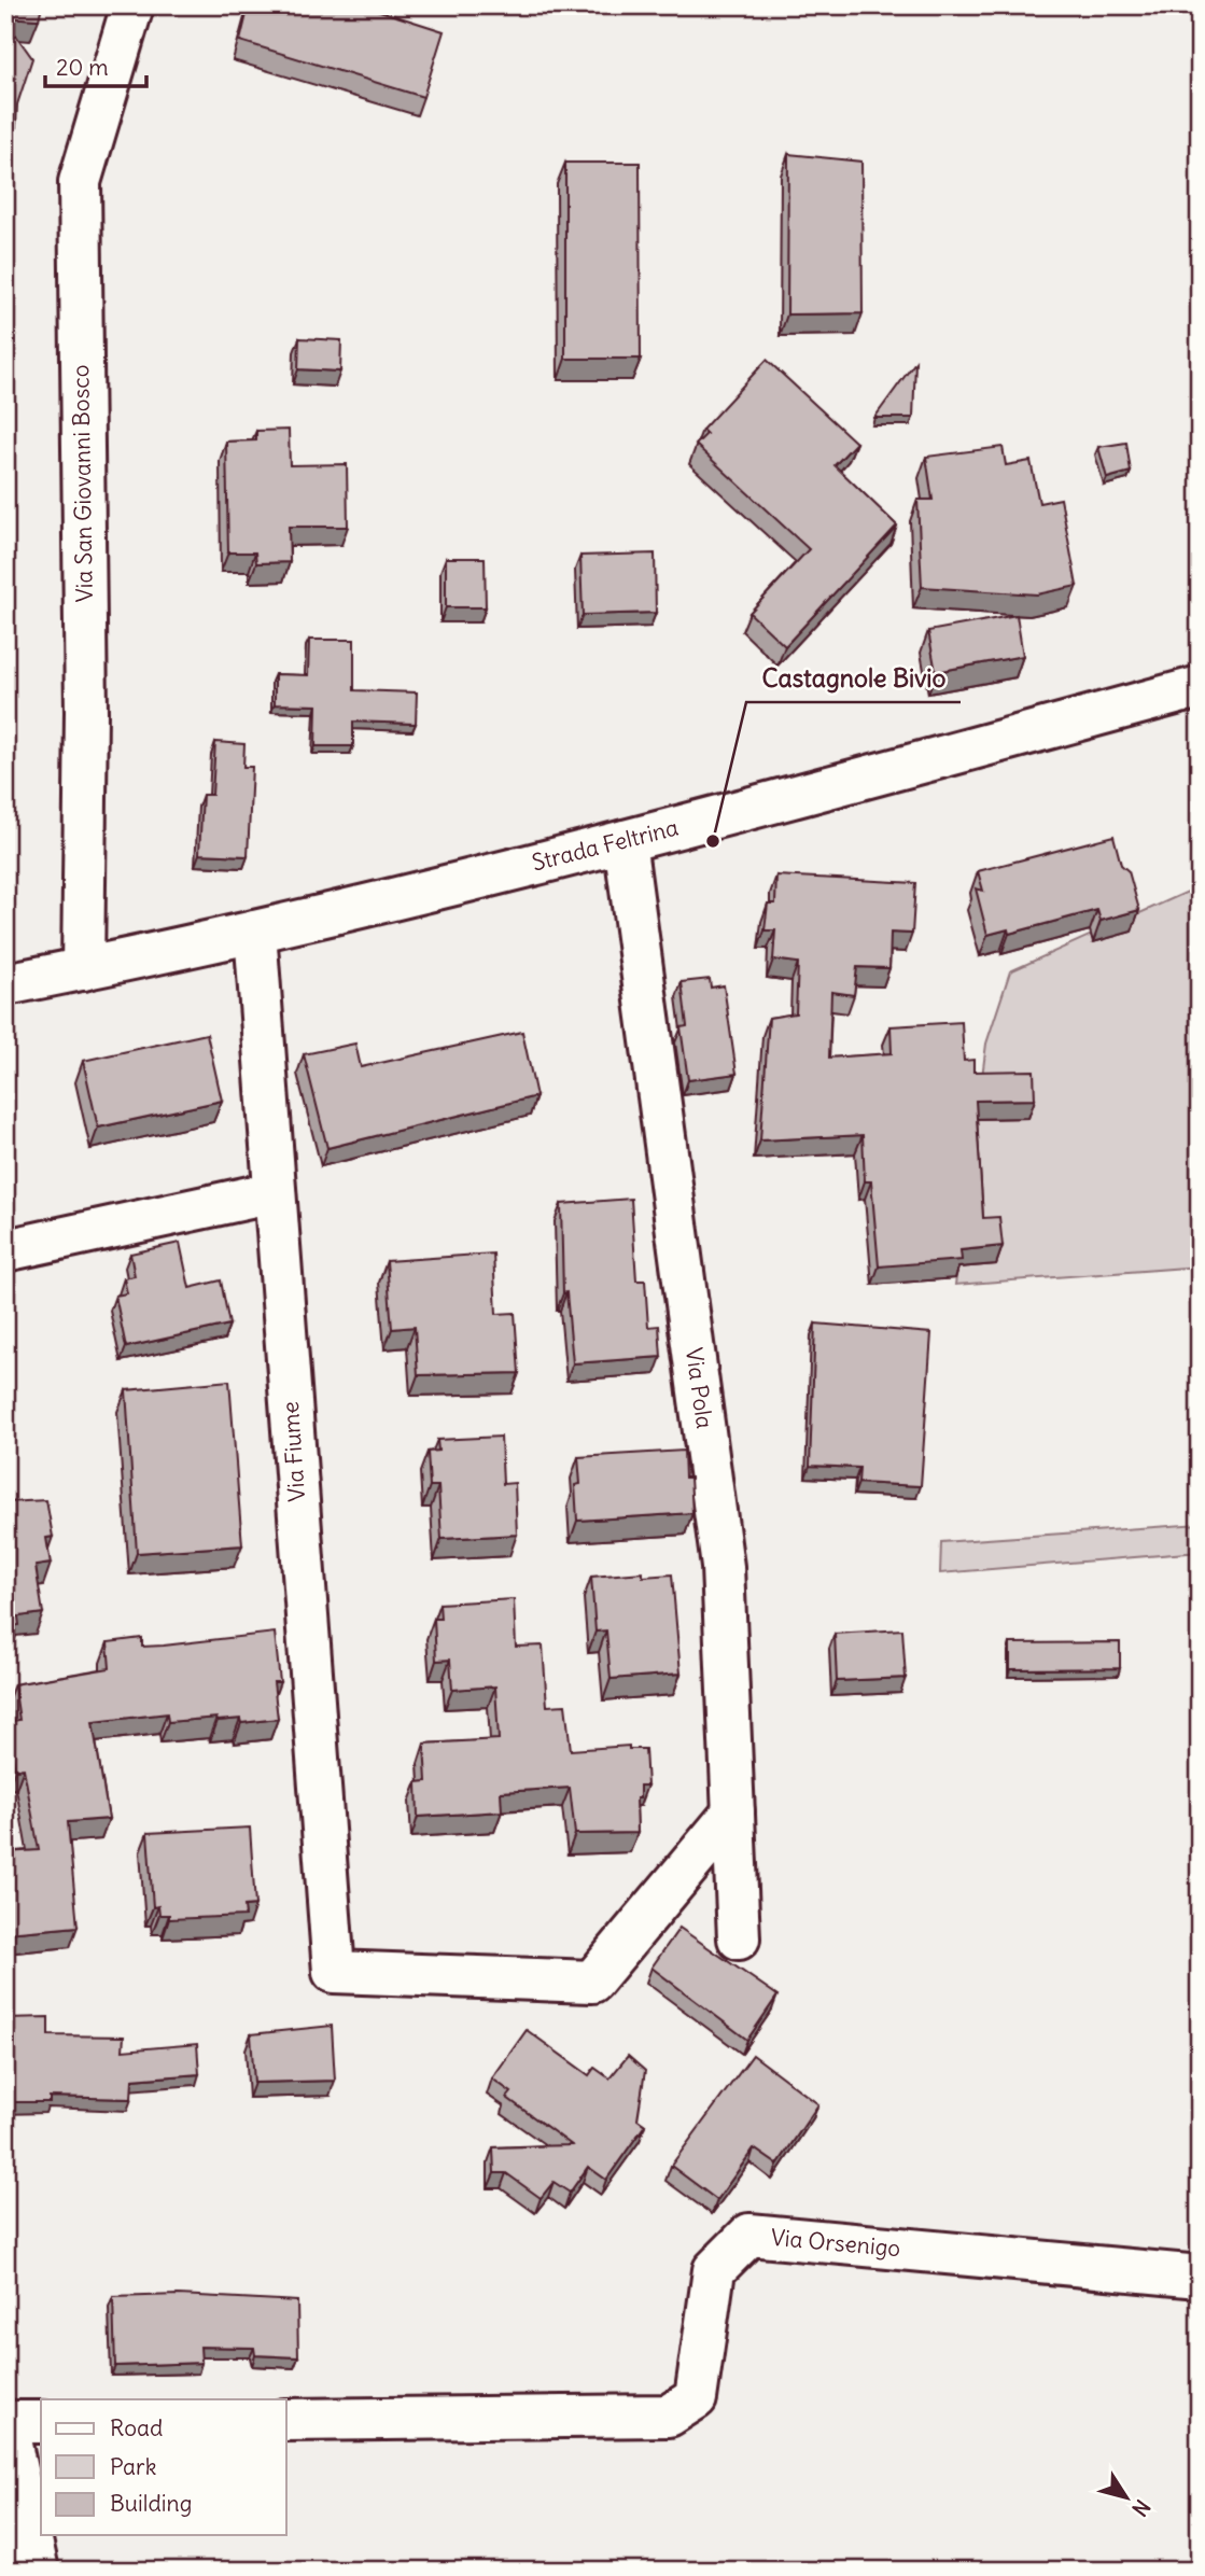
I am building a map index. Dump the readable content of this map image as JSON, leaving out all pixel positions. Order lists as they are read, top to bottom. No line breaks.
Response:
{"streets":{"street":["Via San Giovanni Bosco","Strada Feltrina","Via Pola","Via Fiume","Via Orsenigo"]},"crossings":[["Via San Giovanni Bosco","Strada Feltrina"],["Strada Feltrina","Via Pola"],["Strada Feltrina","Via Fiume"],["Via Pola","Via Fiume"]],"places":["Castagnole Bivio"],"legend":["Road","Park","Building"],"scale_bar":"20 m","north":"bottom right"}
